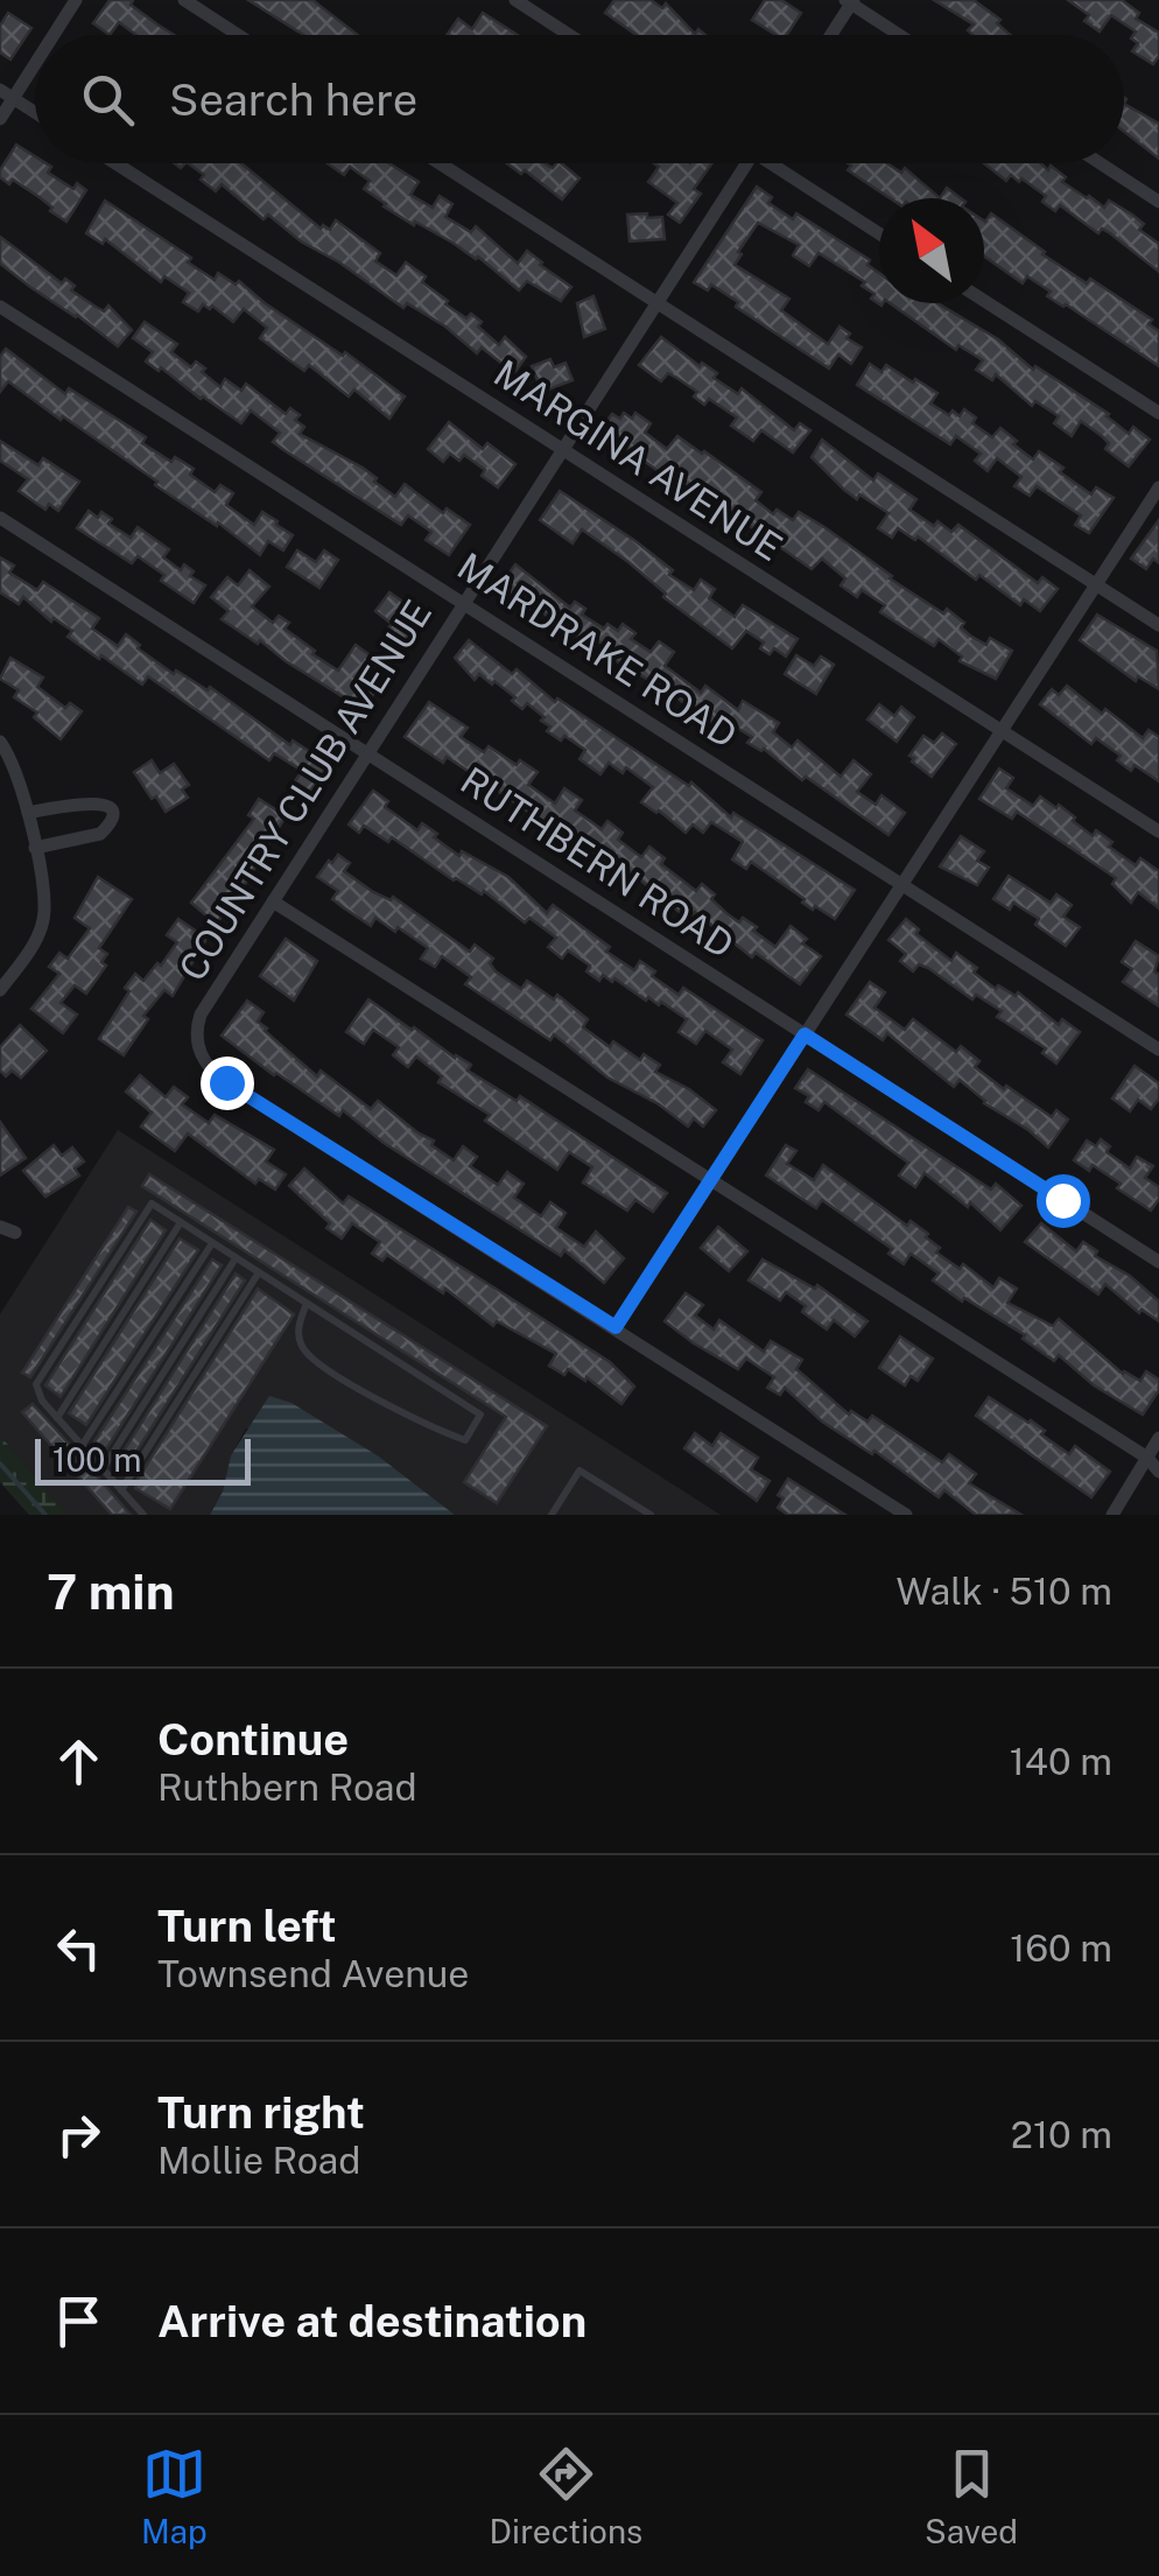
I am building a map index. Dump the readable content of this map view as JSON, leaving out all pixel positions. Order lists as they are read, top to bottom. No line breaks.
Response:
{"streets":{"street":["MARGINA AVENUE","MARDRAKE ROAD","COUNTRY CLUB AVENUE","RUTHBERN ROAD"]},"crossings":[["MARGINA AVENUE","COUNTRY CLUB AVENUE"],["MARDRAKE ROAD","COUNTRY CLUB AVENUE"],["COUNTRY CLUB AVENUE","RUTHBERN ROAD"]],"scale_bar":"100 m","north":"top left","page":{"search":"Search here","scale":"100 m","heading":["7 min","Walk · 510 m"],"list":[["Continue","Ruthbern Road","140 m"],["Turn left","Townsend Avenue","160 m"],["Turn right","Mollie Road","210 m"],"Arrive at destination"],"nav":["Map","Directions","Saved"]}}
